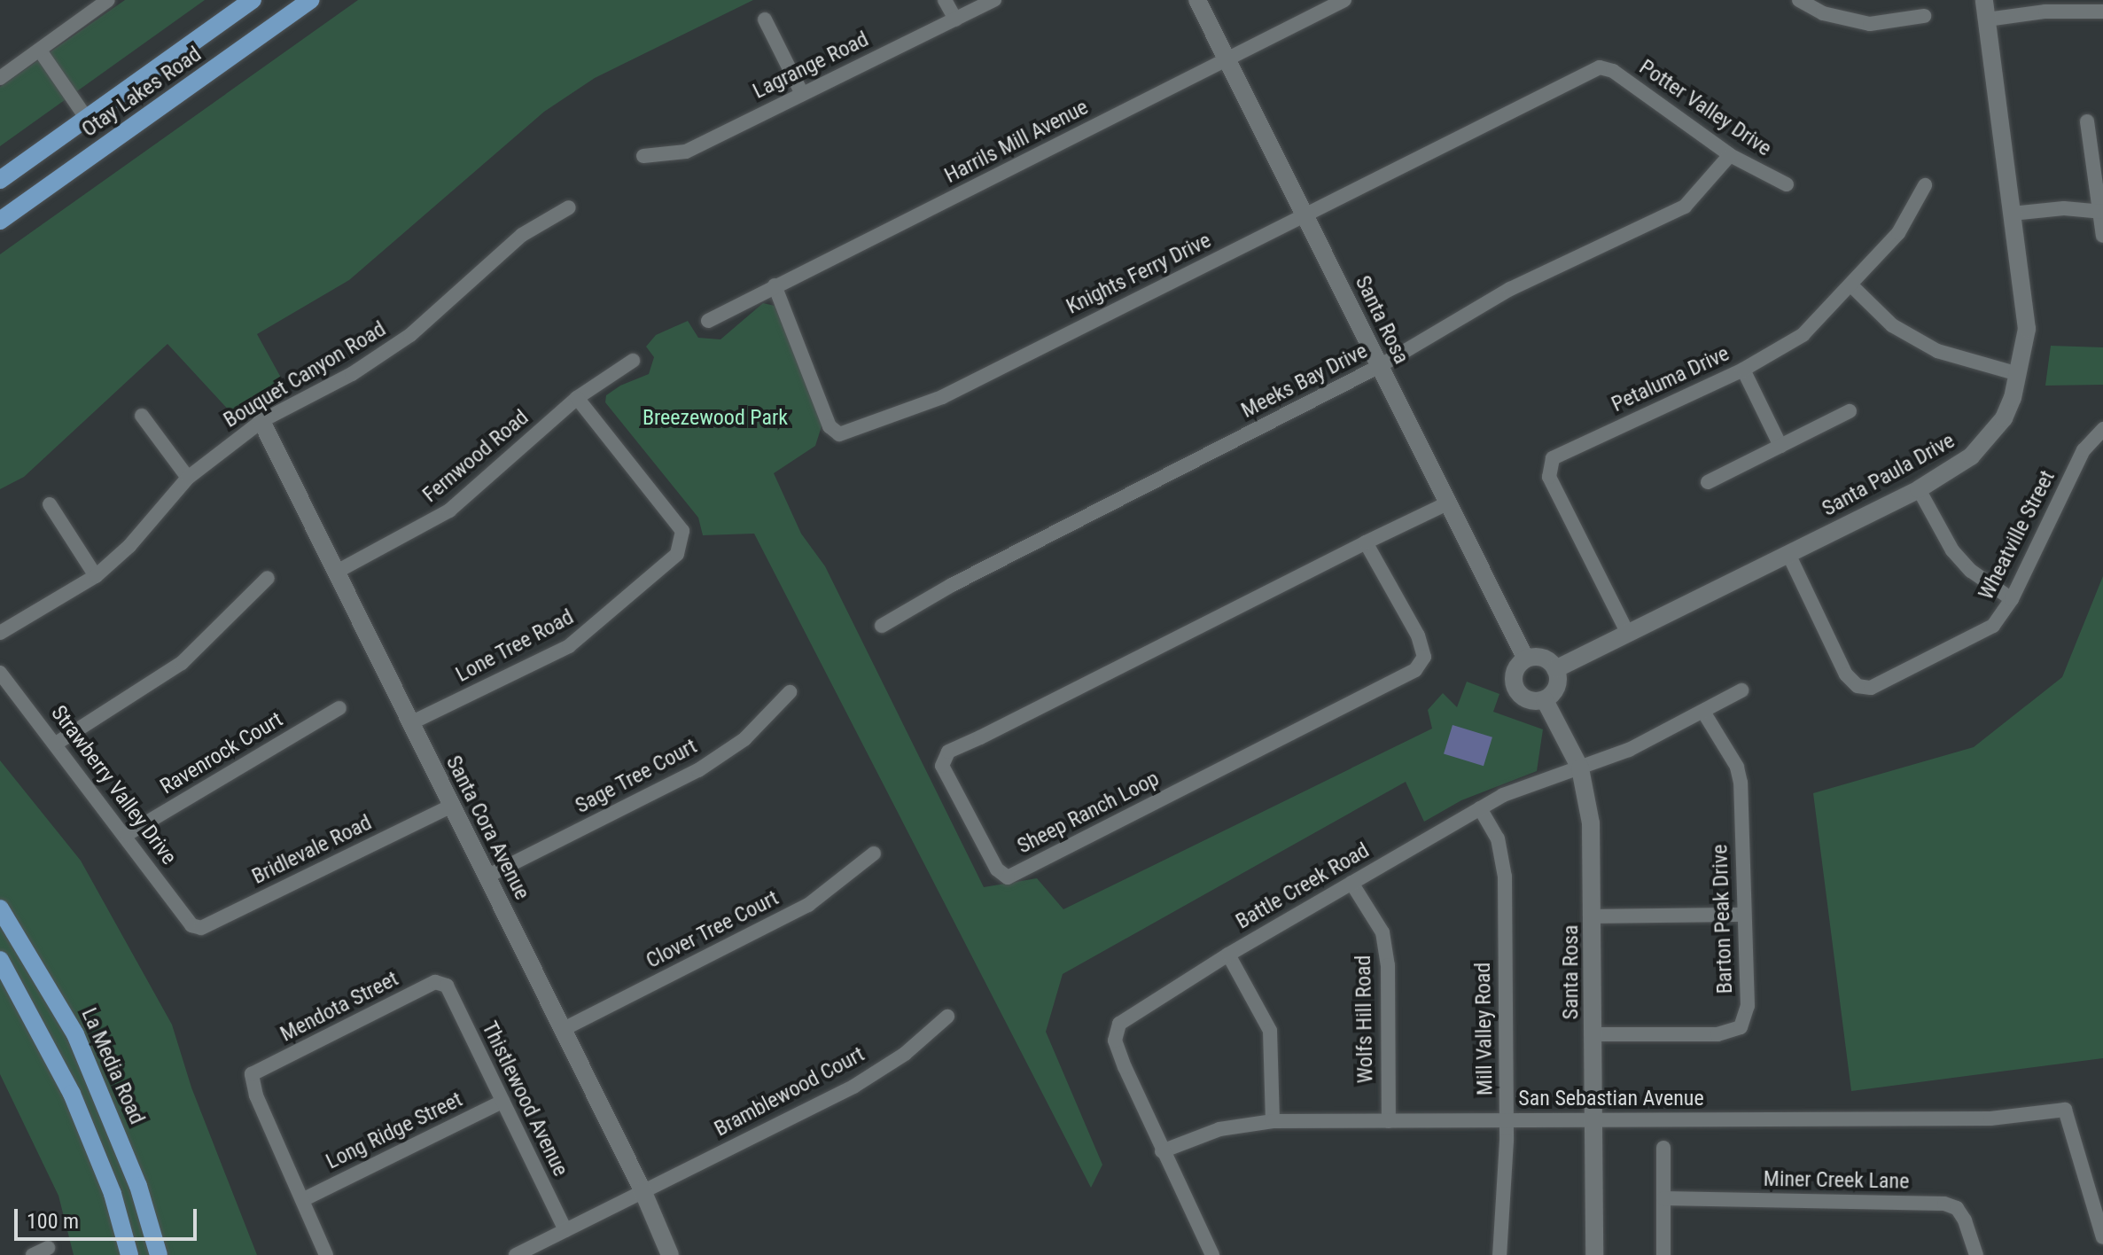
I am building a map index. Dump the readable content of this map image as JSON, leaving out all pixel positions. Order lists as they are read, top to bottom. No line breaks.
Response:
{"streets":{"main road":["Otay Lakes Road","La Media Road"],"street":["Lagrange Road","Potter Valley Drive","Harrils Mill Avenue","Knights Ferry Drive","Santa Rosa","Bouquet Canyon Road","Petaluma Drive","Meeks Bay Drive","Fernwood Road","Santa Paula Drive","Wheatville Street","Lone Tree Road","Ravenrock Court","Sage Tree Court","Strawberry Valley Drive","Sheep Ranch Loop","Santa Cora Avenue","Bridlevale Road","Battle Creek Road","Barton Peak Drive","Clover Tree Court","Mendota Street","Wolfs Hill Road","Mill Valley Road","Bramblewood Court","Thistlewood Avenue","San Sebastian Avenue","Long Ridge Street","Miner Creek Lane"]},"crossings":[["Potter Valley Drive","Knights Ferry Drive"],["Potter Valley Drive","Meeks Bay Drive"],["Harrils Mill Avenue","Knights Ferry Drive"],["Harrils Mill Avenue","Santa Rosa"],["Knights Ferry Drive","Santa Rosa"],["Santa Rosa","Meeks Bay Drive"],["Santa Rosa","Santa Paula Drive"],["Santa Rosa","Sheep Ranch Loop"],["Santa Rosa","Battle Creek Road"],["Santa Rosa","Barton Peak Drive"],["Santa Rosa","San Sebastian Avenue"],["Bouquet Canyon Road","Santa Cora Avenue"],["Petaluma Drive","Santa Paula Drive"],["Fernwood Road","Lone Tree Road"],["Fernwood Road","Santa Cora Avenue"],["Santa Paula Drive","Wheatville Street"],["Lone Tree Road","Santa Cora Avenue"],["Ravenrock Court","Strawberry Valley Drive"],["Sage Tree Court","Santa Cora Avenue"],["Strawberry Valley Drive","Bridlevale Road"],["Santa Cora Avenue","Bridlevale Road"],["Santa Cora Avenue","Clover Tree Court"],["Santa Cora Avenue","Bramblewood Court"],["Battle Creek Road","Barton Peak Drive"],["Battle Creek Road","Wolfs Hill Road"],["Battle Creek Road","Mill Valley Road"],["Battle Creek Road","San Sebastian Avenue"],["Mendota Street","Thistlewood Avenue"],["Mendota Street","Long Ridge Street"],["Wolfs Hill Road","San Sebastian Avenue"],["Mill Valley Road","San Sebastian Avenue"],["Bramblewood Court","Thistlewood Avenue"],["Thistlewood Avenue","Long Ridge Street"]],"parks":["Breezewood Park"],"scale_bar":"100 m"}
